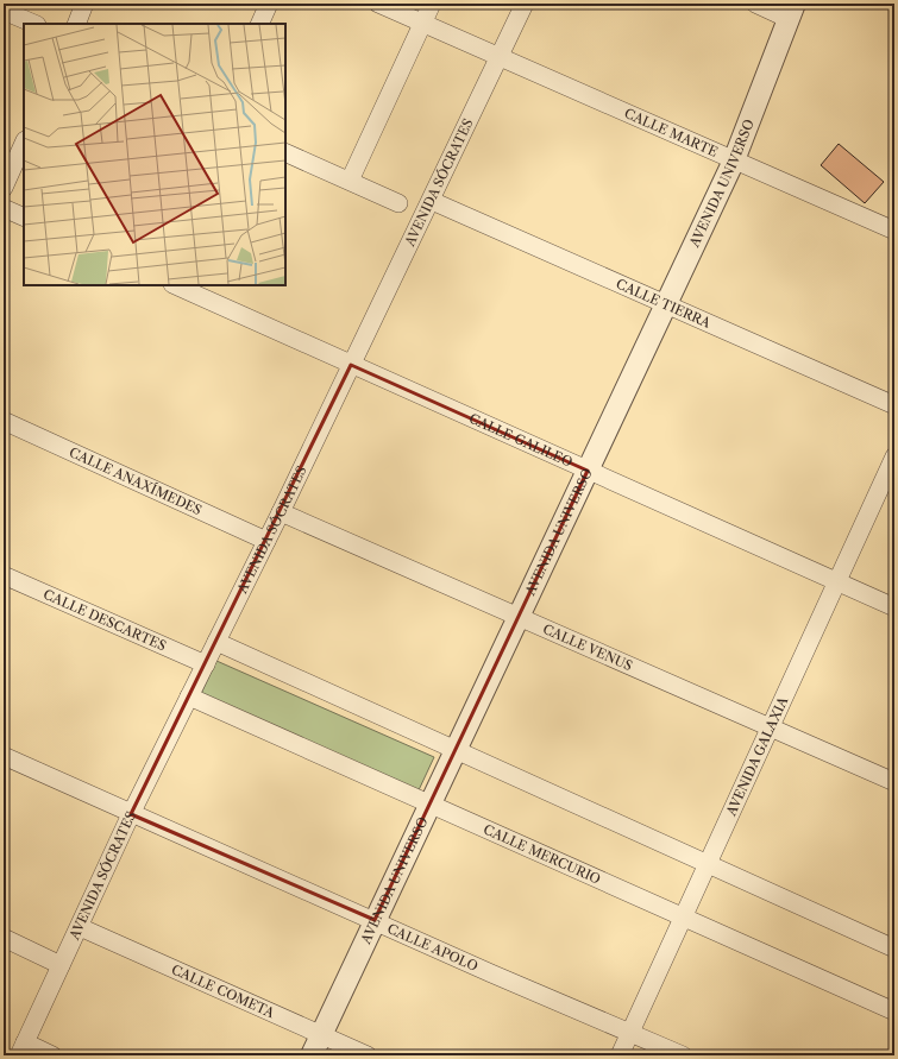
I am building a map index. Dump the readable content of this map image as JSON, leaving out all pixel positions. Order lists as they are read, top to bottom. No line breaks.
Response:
{"streets":{"street":["CALLE MARTE","AVENIDA SÓCRATES","AVENIDA UNIVERSO","CALLE TIERRA","CALLE GALILEO","CALLE ANAXÍMEDES","CALLE DESCARTES","CALLE VENUS","AVENIDA GALAXIA","CALLE MERCURIO","CALLE APOLO","CALLE COMETA"]},"crossings":[["CALLE MARTE","AVENIDA SÓCRATES"],["CALLE MARTE","AVENIDA UNIVERSO"],["AVENIDA SÓCRATES","CALLE TIERRA"],["AVENIDA SÓCRATES","CALLE GALILEO"],["AVENIDA SÓCRATES","CALLE ANAXÍMEDES"],["AVENIDA SÓCRATES","CALLE DESCARTES"],["AVENIDA SÓCRATES","CALLE VENUS"],["AVENIDA SÓCRATES","CALLE MERCURIO"],["AVENIDA SÓCRATES","CALLE APOLO"],["AVENIDA SÓCRATES","CALLE COMETA"],["AVENIDA UNIVERSO","CALLE TIERRA"],["AVENIDA UNIVERSO","CALLE GALILEO"],["AVENIDA UNIVERSO","CALLE VENUS"],["AVENIDA UNIVERSO","CALLE MERCURIO"],["AVENIDA UNIVERSO","CALLE APOLO"],["AVENIDA UNIVERSO","CALLE COMETA"],["CALLE GALILEO","AVENIDA GALAXIA"],["CALLE VENUS","AVENIDA GALAXIA"],["AVENIDA GALAXIA","CALLE MERCURIO"],["AVENIDA GALAXIA","CALLE APOLO"]]}
